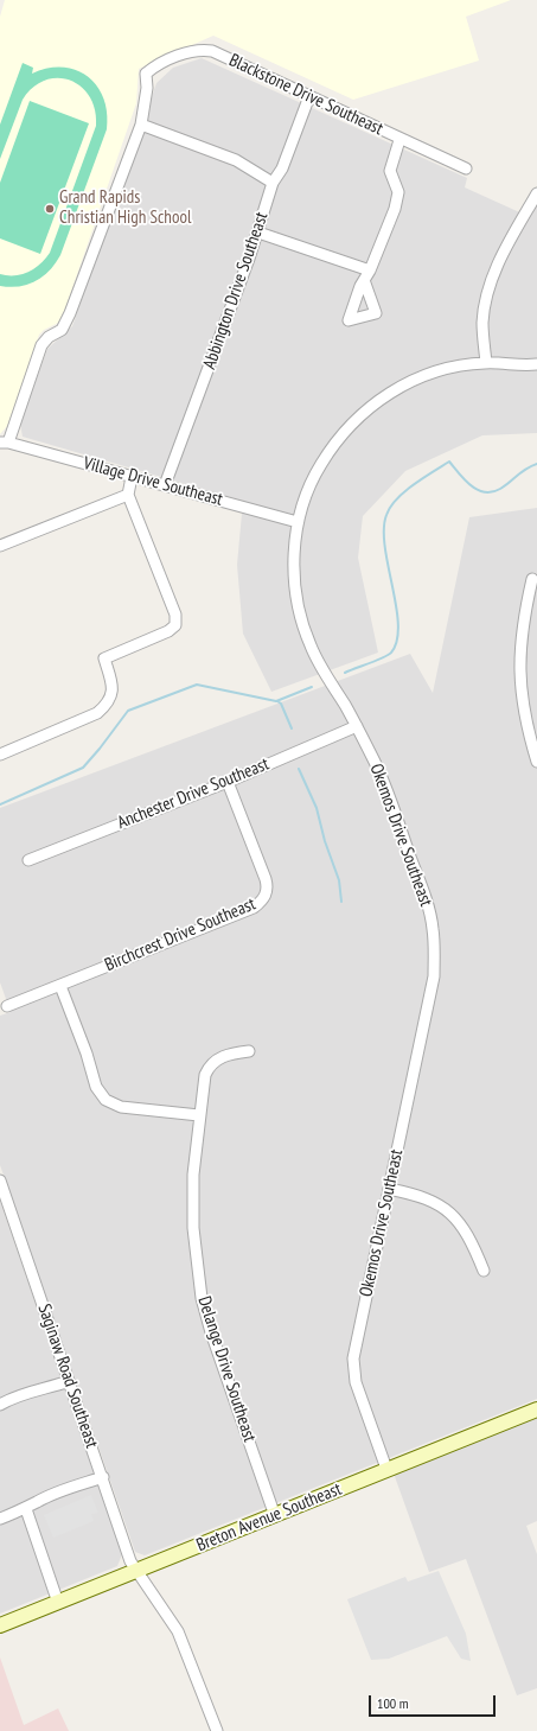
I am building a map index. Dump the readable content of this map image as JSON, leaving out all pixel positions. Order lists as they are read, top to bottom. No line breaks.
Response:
{"streets":{"main road":["Breton Avenue Southeast"],"street":["Blackstone Drive Southeast","Abbington Drive Southeast","Village Drive Southeast","Anchester Drive Southeast","Okemos Drive Southeast","Birchcrest Drive Southeast","Delange Drive Southeast","Saginaw Road Southeast"]},"crossings":[["Blackstone Drive Southeast","Abbington Drive Southeast"],["Blackstone Drive Southeast","Village Drive Southeast"],["Abbington Drive Southeast","Village Drive Southeast"],["Village Drive Southeast","Okemos Drive Southeast"],["Anchester Drive Southeast","Okemos Drive Southeast"],["Anchester Drive Southeast","Birchcrest Drive Southeast"],["Okemos Drive Southeast","Breton Avenue Southeast"],["Delange Drive Southeast","Breton Avenue Southeast"],["Saginaw Road Southeast","Breton Avenue Southeast"]],"places":["Grand Rapids Christian High School"],"scale_bar":"100 m"}
